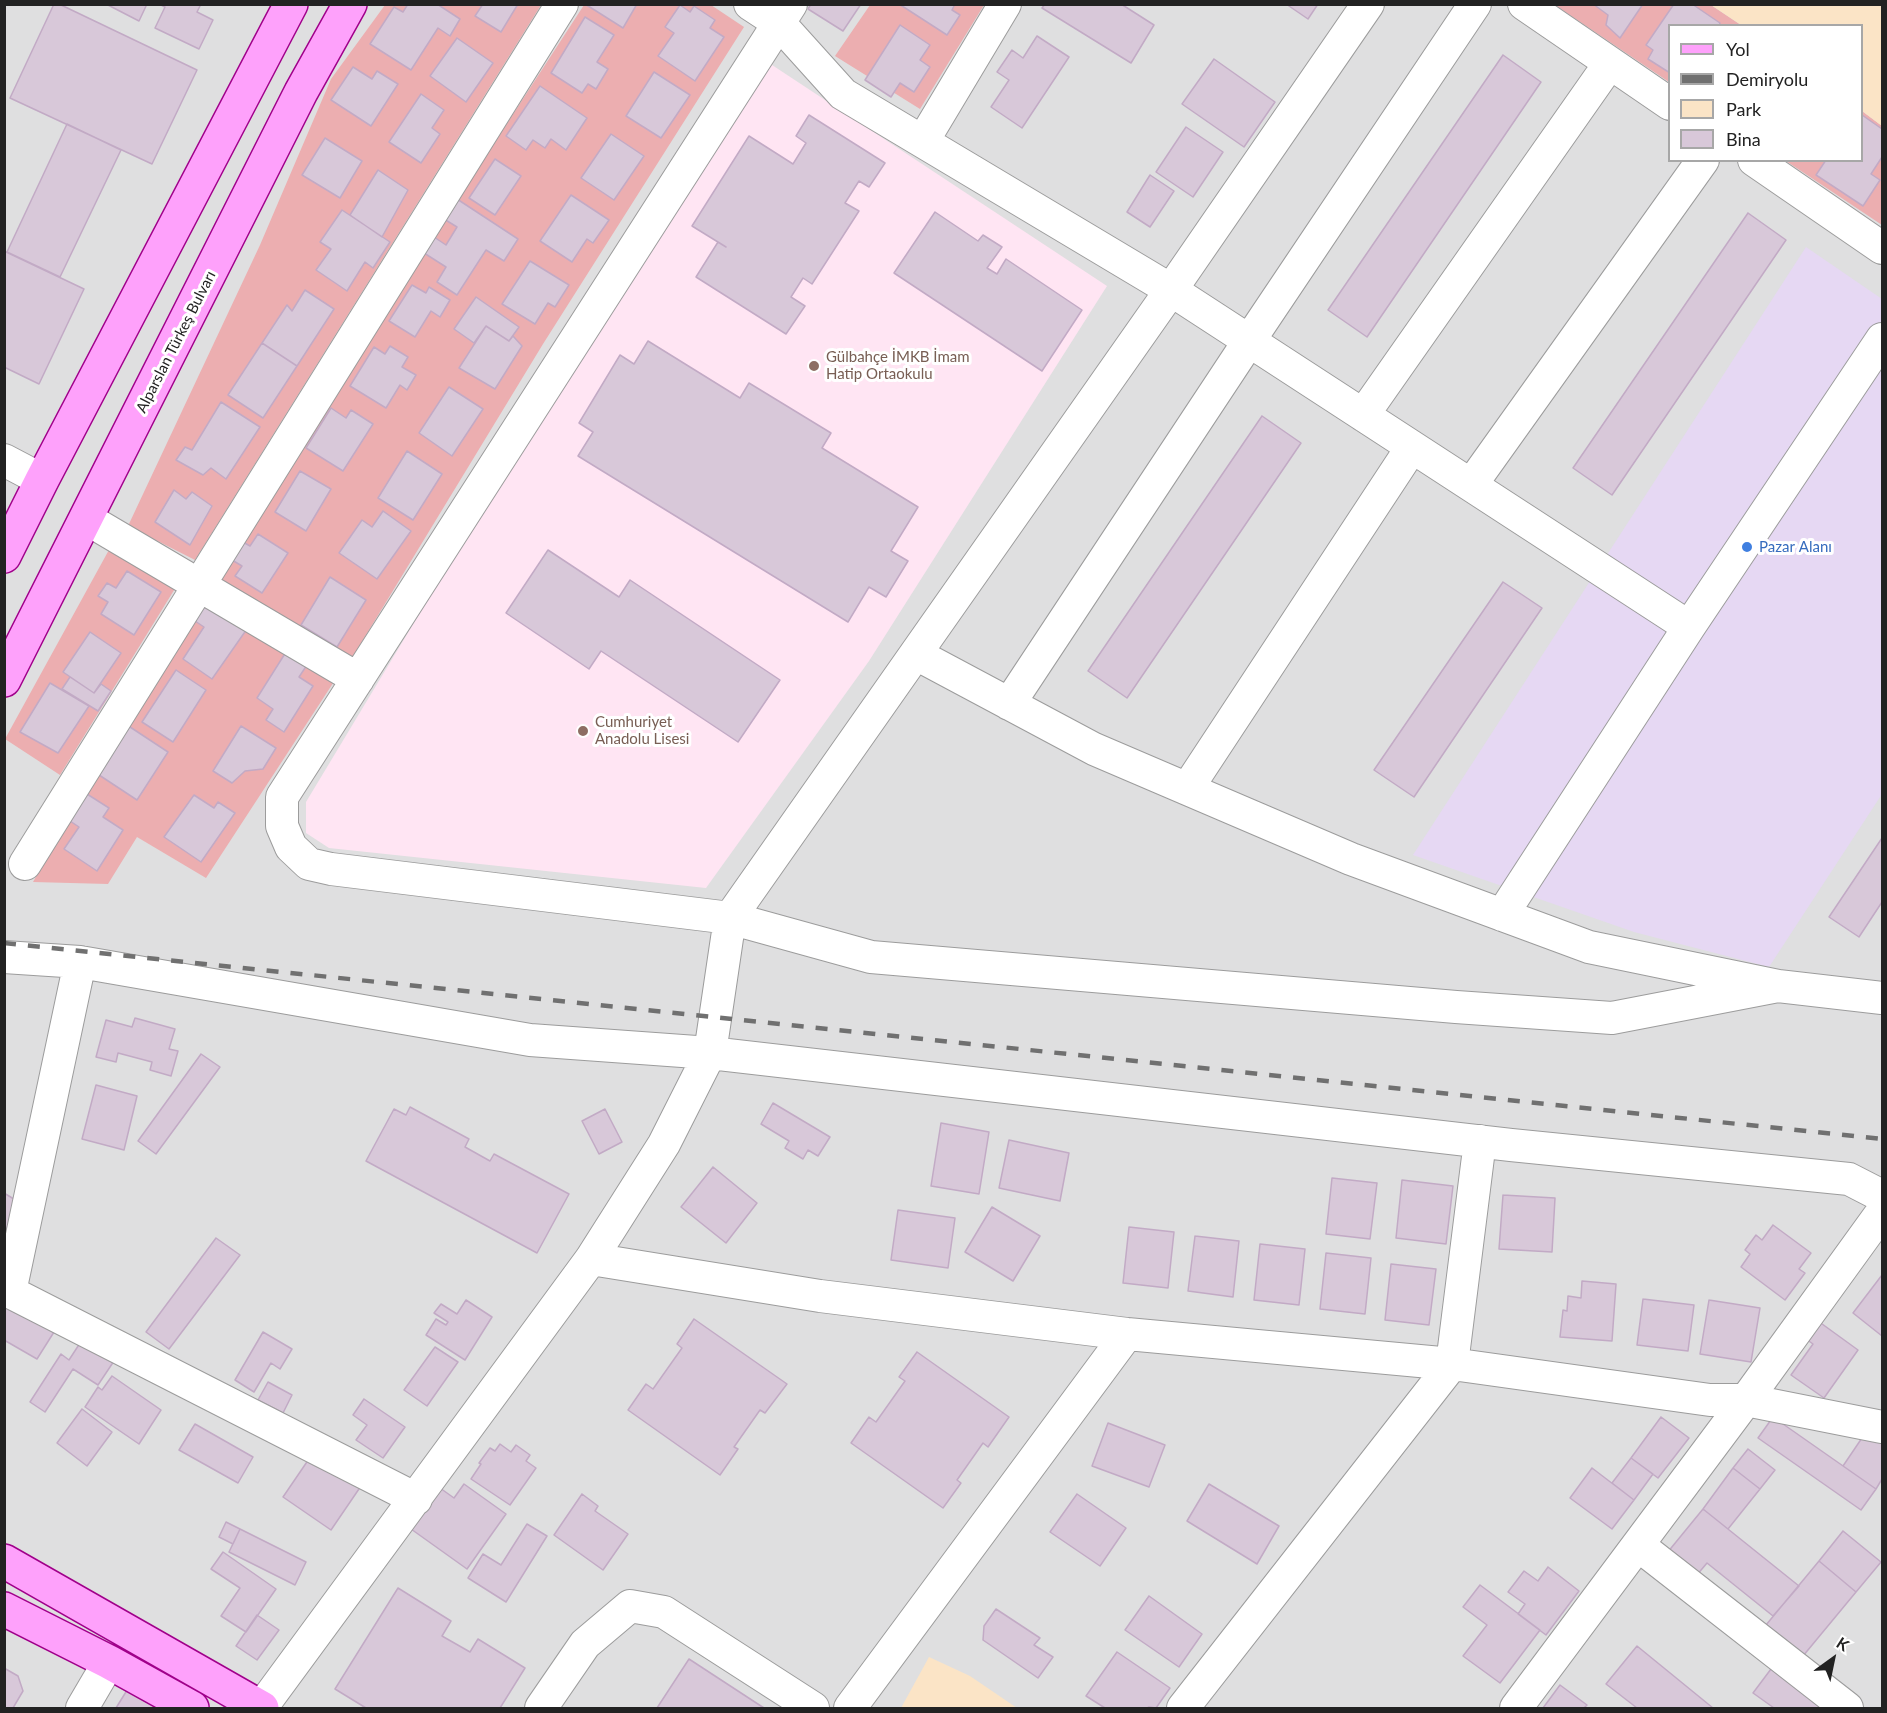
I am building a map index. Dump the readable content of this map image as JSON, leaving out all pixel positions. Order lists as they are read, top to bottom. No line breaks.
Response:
{"streets":{"main road":["Alparslan Türkeş Bulvarı"]},"places":["Gülbahçe İMKB İmam Hatip Ortaokulu","Pazar Alanı","Cumhuriyet Anadolu Lisesi"],"legend":["Yol","Demiryolu","Park","Bina"],"north":"top right"}
